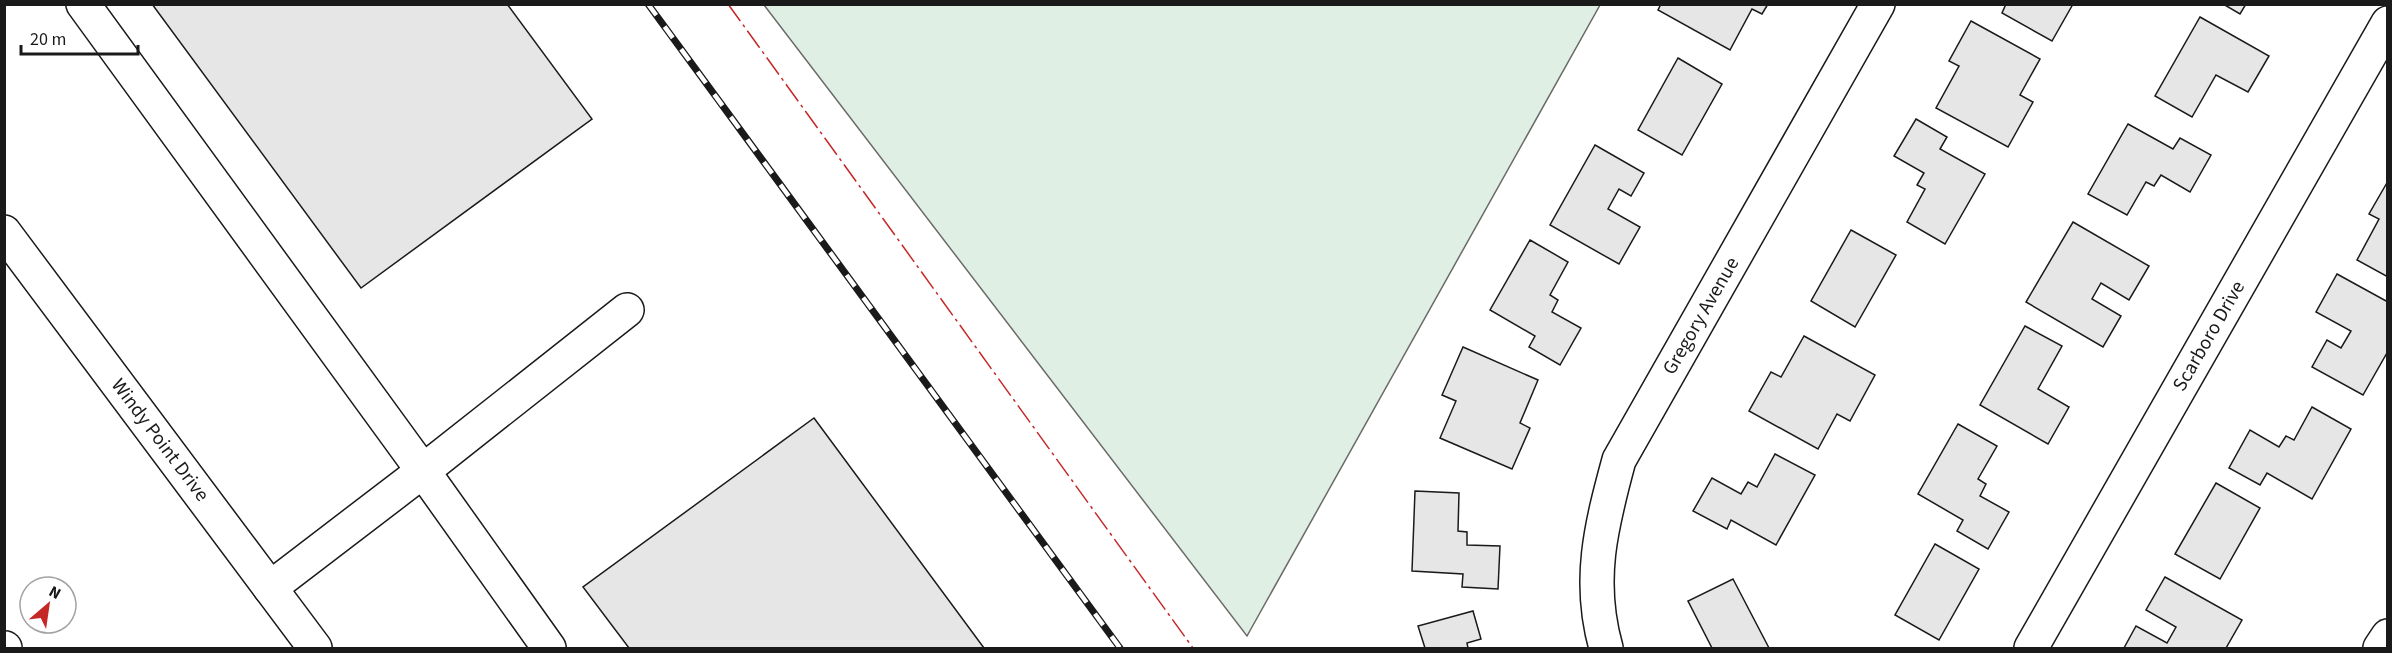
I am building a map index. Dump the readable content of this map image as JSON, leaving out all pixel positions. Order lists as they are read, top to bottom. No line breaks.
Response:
{"streets":{"street":["Gregory Avenue","Scarboro Drive","Windy Point Drive"]},"scale_bar":"20 m","north":"top right"}
